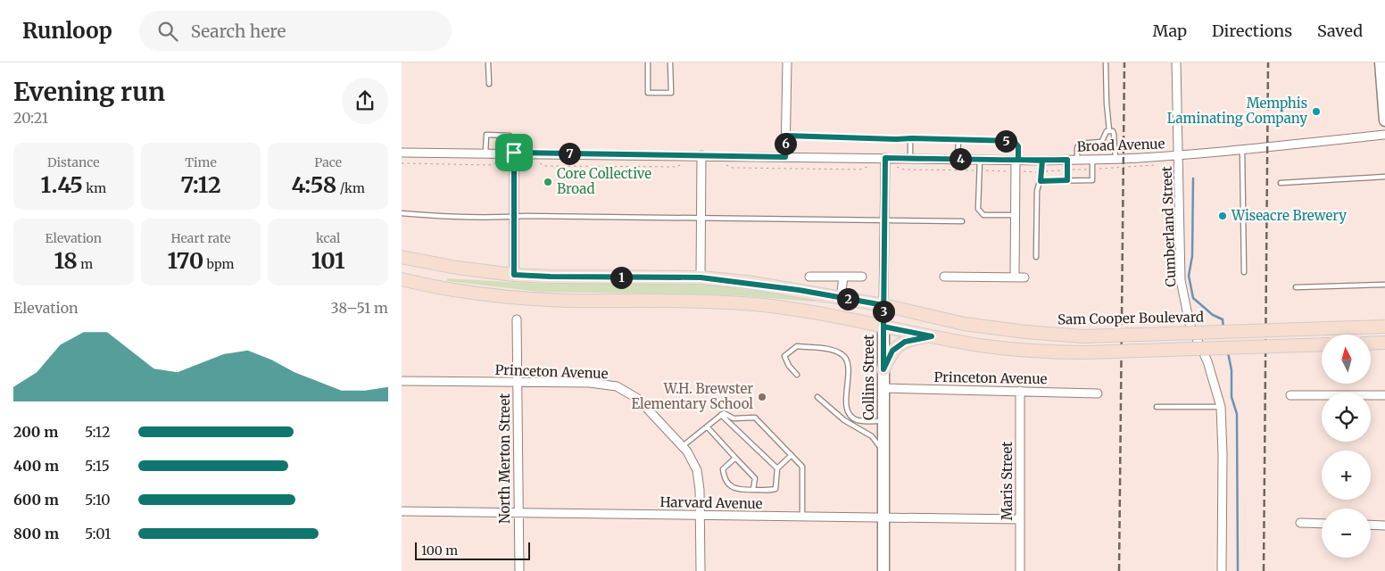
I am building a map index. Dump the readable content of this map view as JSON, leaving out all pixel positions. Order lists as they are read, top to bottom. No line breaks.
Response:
{"streets":{"main road":["Sam Cooper Boulevard"],"street":["Broad Avenue","Cumberland Street","Princeton Avenue","Collins Street","North Merton Street","Maris Street","Harvard Avenue"]},"crossings":[["Broad Avenue","Cumberland Street"],["Broad Avenue","Collins Street"],["Sam Cooper Boulevard","Collins Street"],["Princeton Avenue","Collins Street"],["Princeton Avenue","North Merton Street"],["Princeton Avenue","Maris Street"],["Princeton Avenue","Harvard Avenue"],["Collins Street","Harvard Avenue"],["North Merton Street","Harvard Avenue"],["Maris Street","Harvard Avenue"]],"places":["Memphis Laminating Company","Core Collective Broad","Wiseacre Brewery","W.H. Brewster Elementary School"],"scale_bar":"100 m","north":"top","page":{"header":"Runloop","search":"Search here","nav":["Map","Directions","Saved"],"heading":["Evening run","20:21"],"pins":["5","6","7","4","1","2","3"],"stats":[["Distance","1.45 km"],["Time","7:12"],["Pace","4:58 /km"],["Elevation","18 m"],["Heart rate","170 bpm"],["kcal","101"]],"chart":["Elevation","38–51 m"],"map_buttons":["+","−"],"list":[{"name":"200 m","note":"5:12"},{"name":"400 m","note":"5:15"},{"name":"600 m","note":"5:10"},{"name":"800 m","note":"5:01"}],"scale":"100 m"}}
